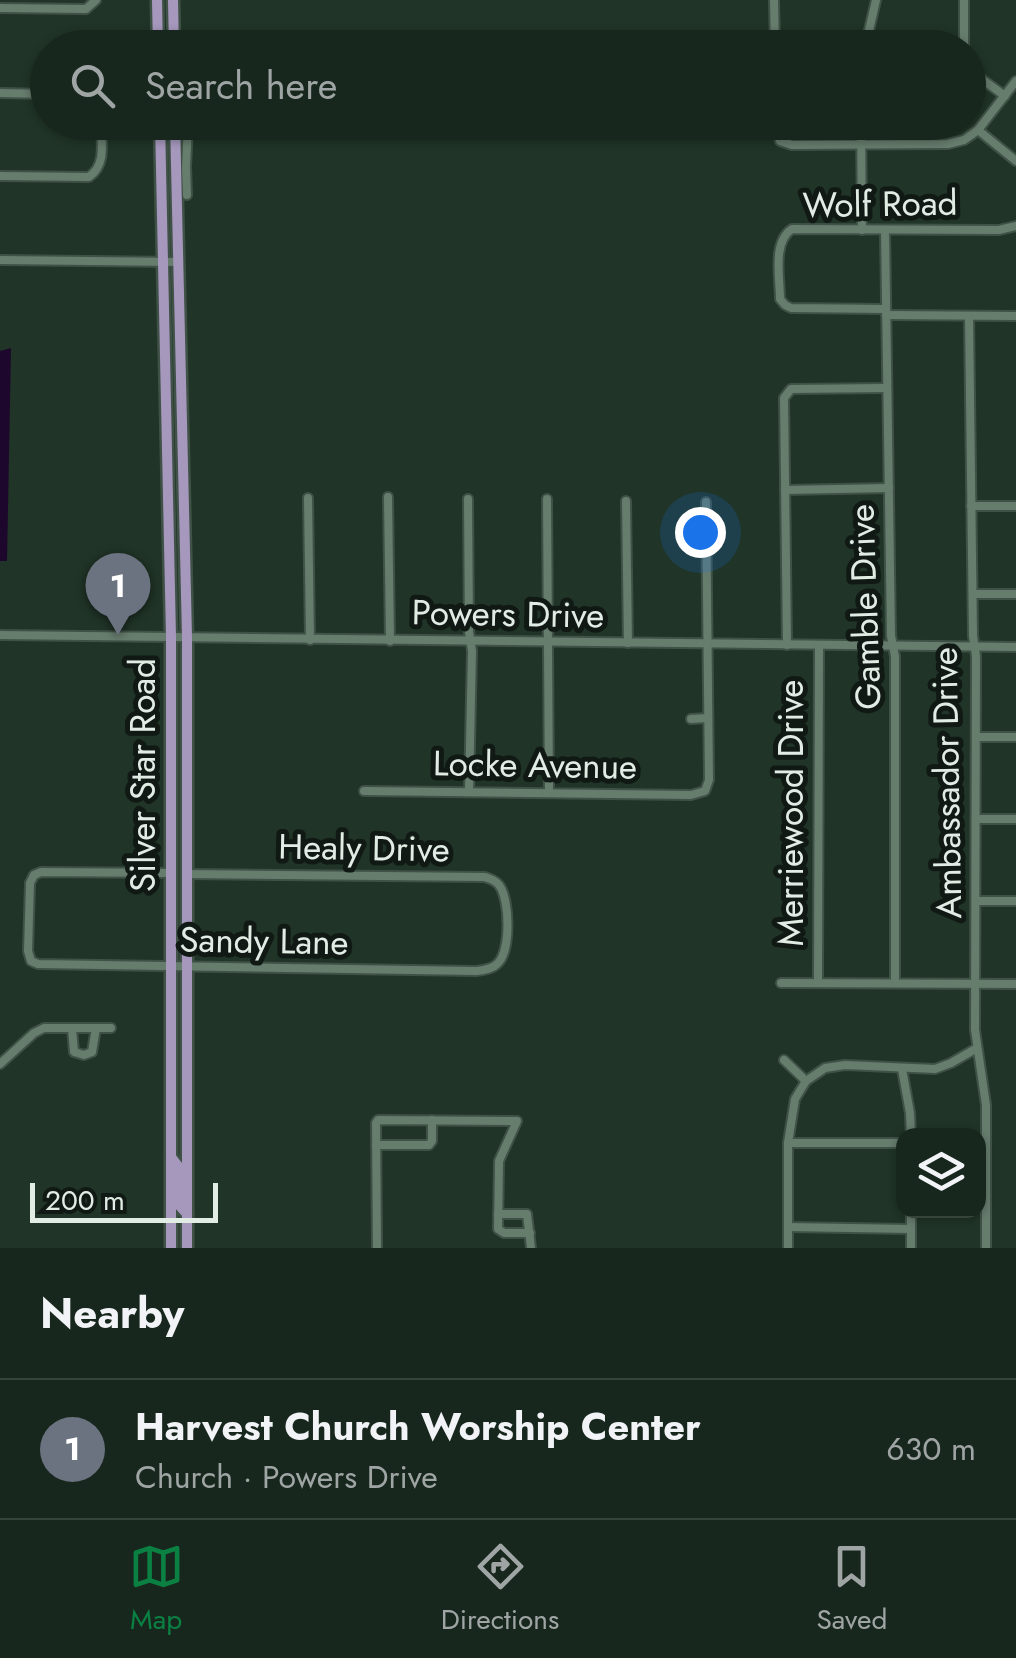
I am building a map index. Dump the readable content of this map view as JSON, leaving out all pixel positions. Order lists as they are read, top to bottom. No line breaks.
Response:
{"streets":{"main road":["Silver Star Road"],"street":["Wolf Road","Gamble Drive","Powers Drive","Locke Avenue","Ambassador Drive","Merriewood Drive","Healy Drive","Sandy Lane"]},"crossings":[["Wolf Road","Gamble Drive"],["Gamble Drive","Powers Drive"],["Gamble Drive","Merriewood Drive"],["Powers Drive","Silver Star Road"],["Powers Drive","Ambassador Drive"],["Powers Drive","Merriewood Drive"],["Silver Star Road","Healy Drive"],["Silver Star Road","Sandy Lane"],["Healy Drive","Sandy Lane"]],"scale_bar":"200 m","page":{"search":"Search here","pins":"1","scale":"200 m","heading":"Nearby","list":[{"mark":"1","name":"Harvest Church Worship Center","note":"Church · Powers Drive","value":"630 m"}],"nav":["Map","Directions","Saved"]}}
